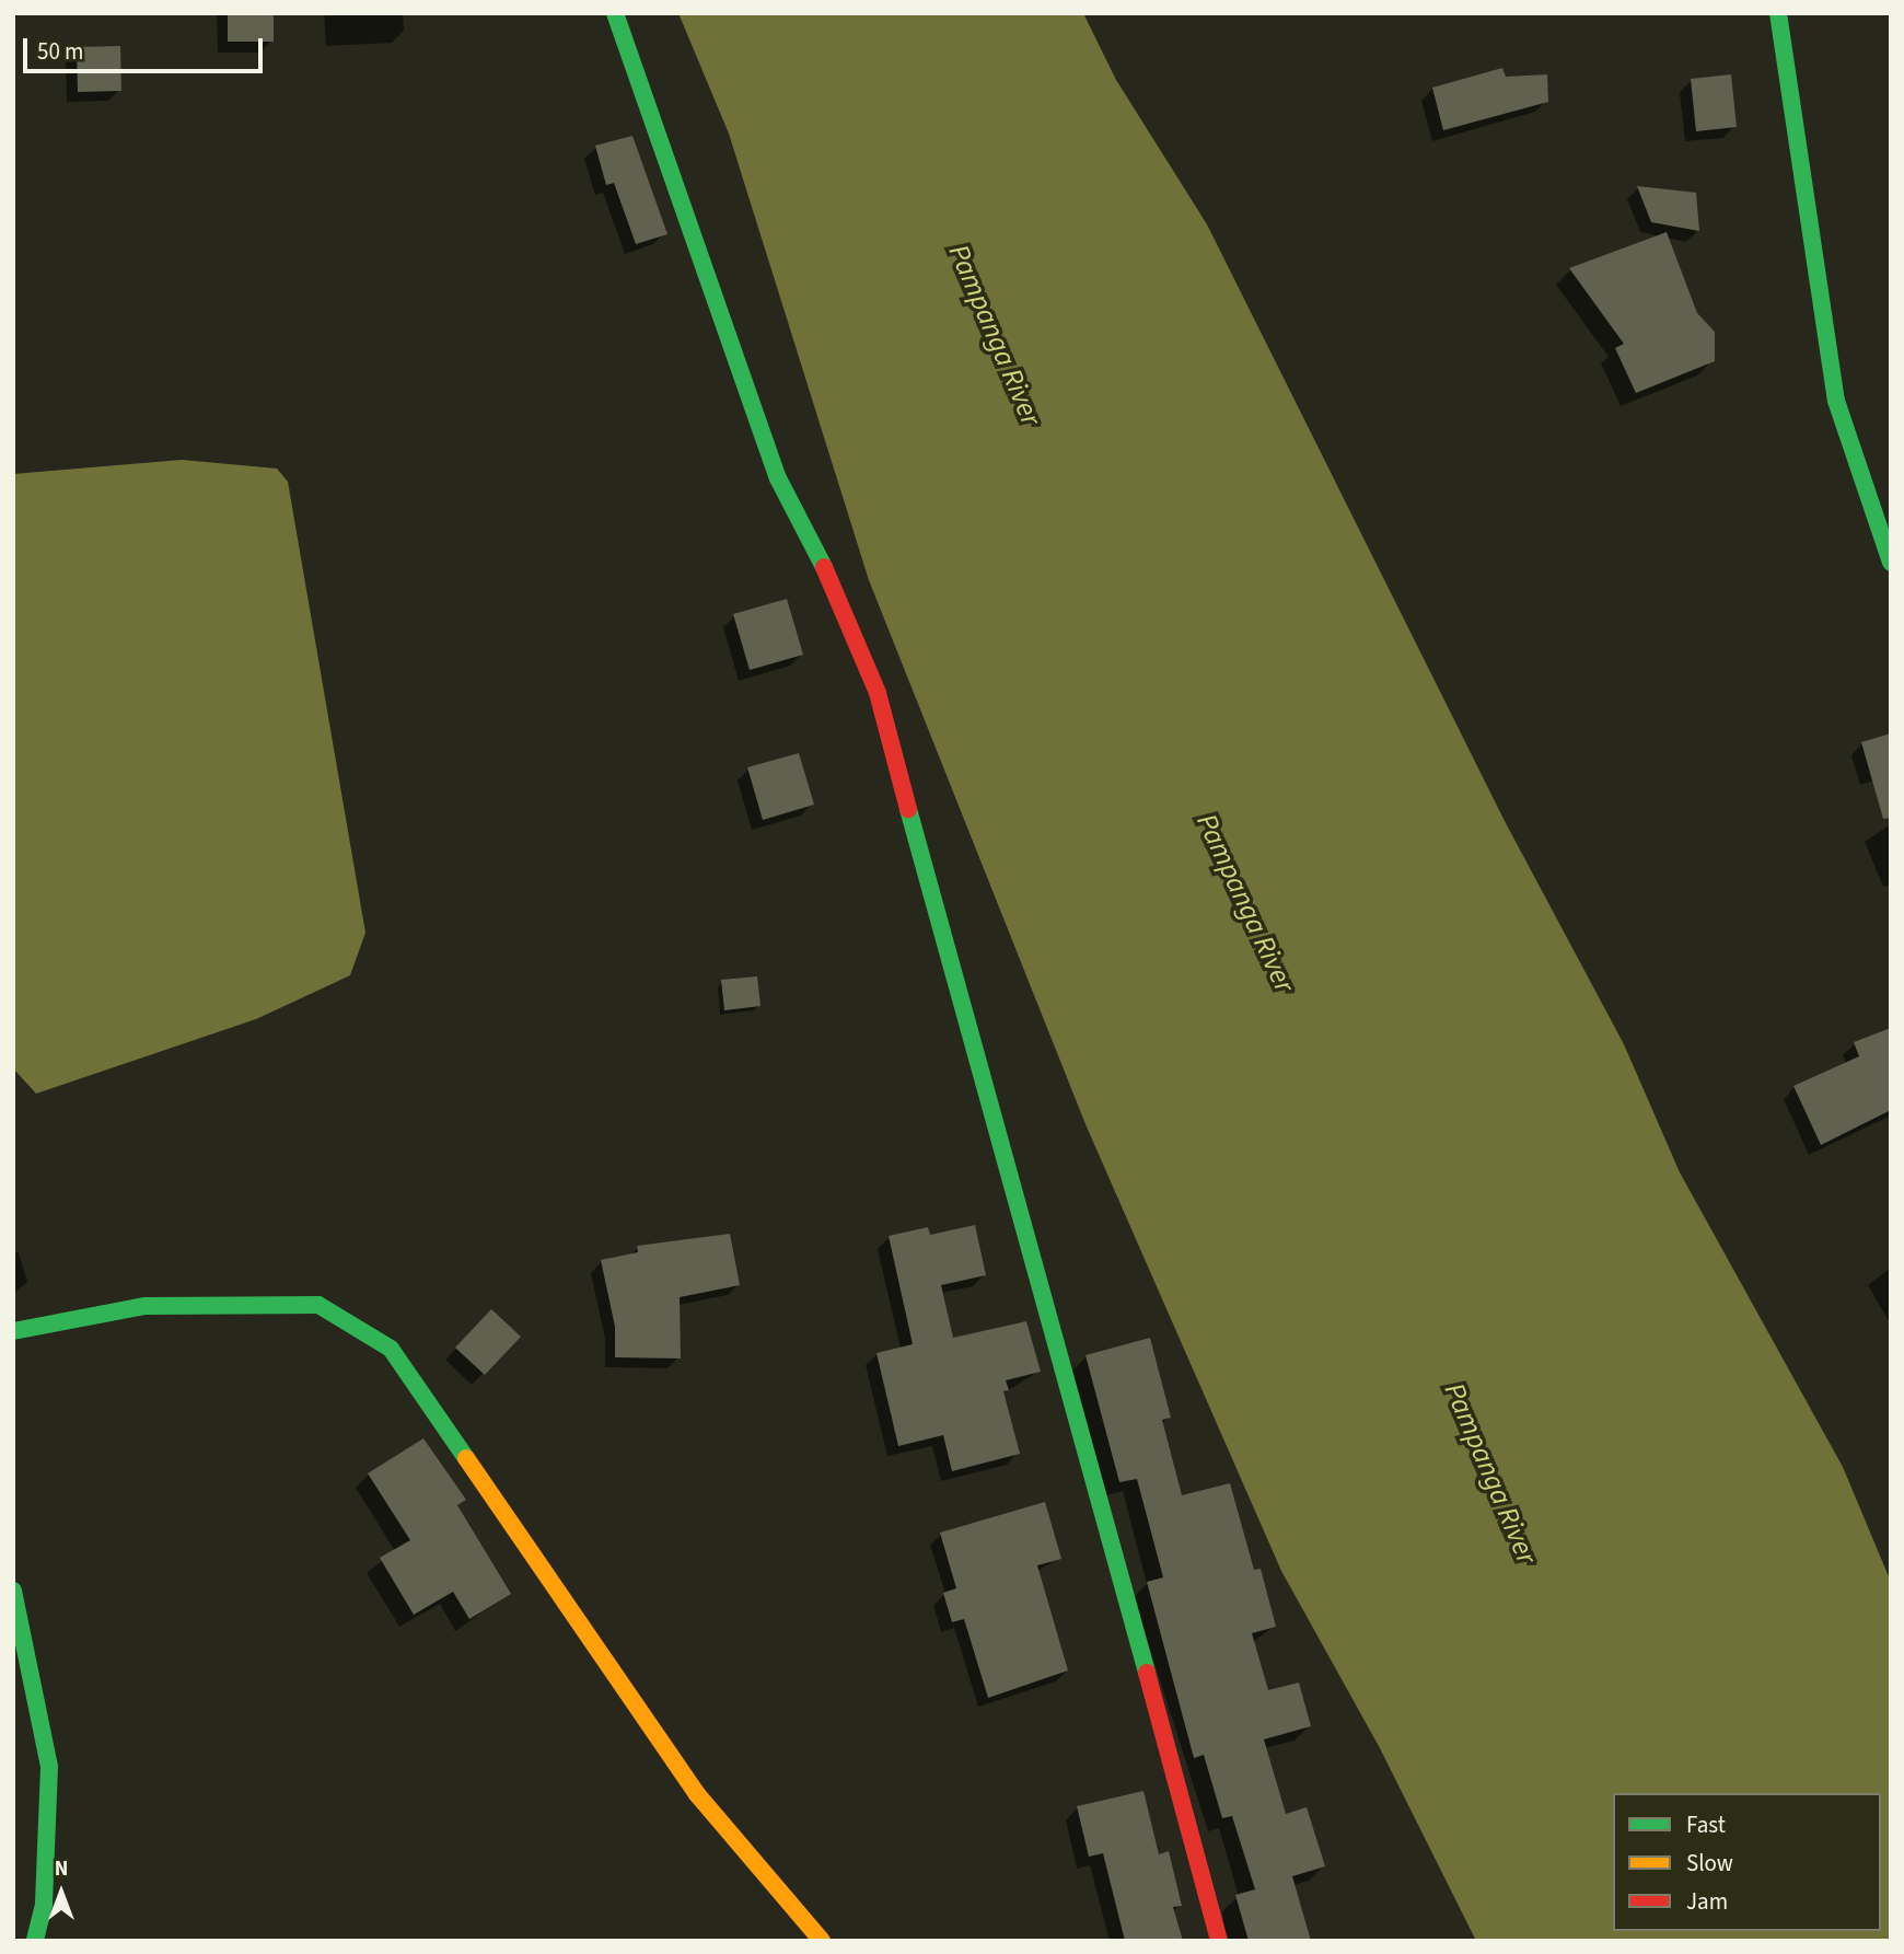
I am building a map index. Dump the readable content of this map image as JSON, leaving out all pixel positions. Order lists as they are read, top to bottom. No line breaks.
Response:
{"water":["Pampanga River"],"legend":["Fast","Slow","Jam"],"scale_bar":"50 m","north":"top"}
